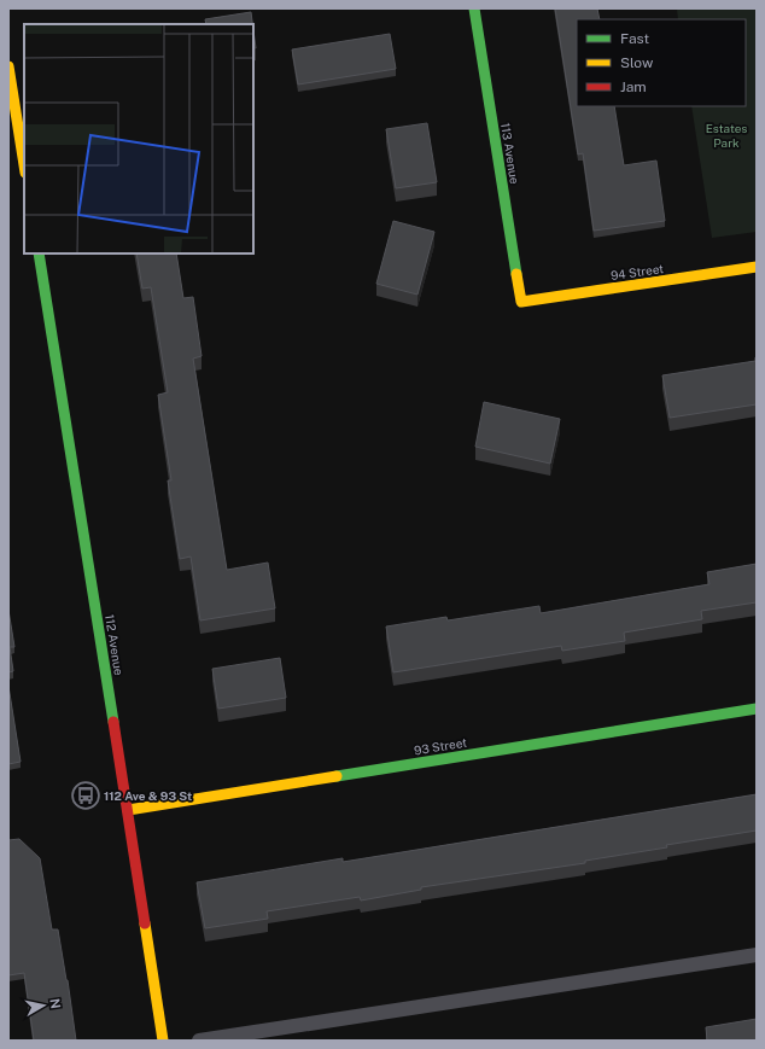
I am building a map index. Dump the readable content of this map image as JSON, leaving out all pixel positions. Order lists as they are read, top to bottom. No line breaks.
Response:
{"streets":{"street":["113 Avenue","94 Street","112 Avenue","93 Street"]},"crossings":[["113 Avenue","94 Street"],["112 Avenue","93 Street"]],"parks":["Estates Park"],"places":{"bus stop":["112 Ave & 93 St"]},"legend":["Fast","Slow","Jam"],"north":"right"}
